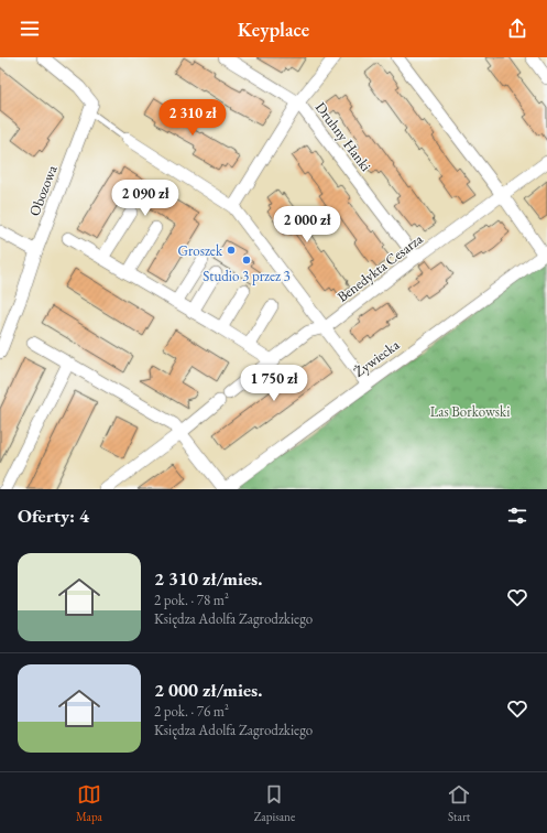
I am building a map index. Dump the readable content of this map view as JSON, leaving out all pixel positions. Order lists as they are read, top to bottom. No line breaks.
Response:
{"streets":{"street":["Druhny Hanki","Obozowa","Benedykta Cesarza","Żywiecka"]},"crossings":[["Druhny Hanki","Benedykta Cesarza"]],"parks":["Las Borkowski"],"places":["Groszek","Studio 3 przez 3"],"page":{"header":"Keyplace","price":["2 310 zł","2 090 zł","2 000 zł","1 750 zł"],"heading":"Oferty: 4","list":[{"name":"2 310 zł/mies.","note":"2 pok. · 78 m² · Księdza Adolfa Zagrodzkiego"},{"name":"2 000 zł/mies.","note":"2 pok. · 76 m² · Księdza Adolfa Zagrodzkiego"}],"tabs":["Mapa","Zapisane","Start"]}}
